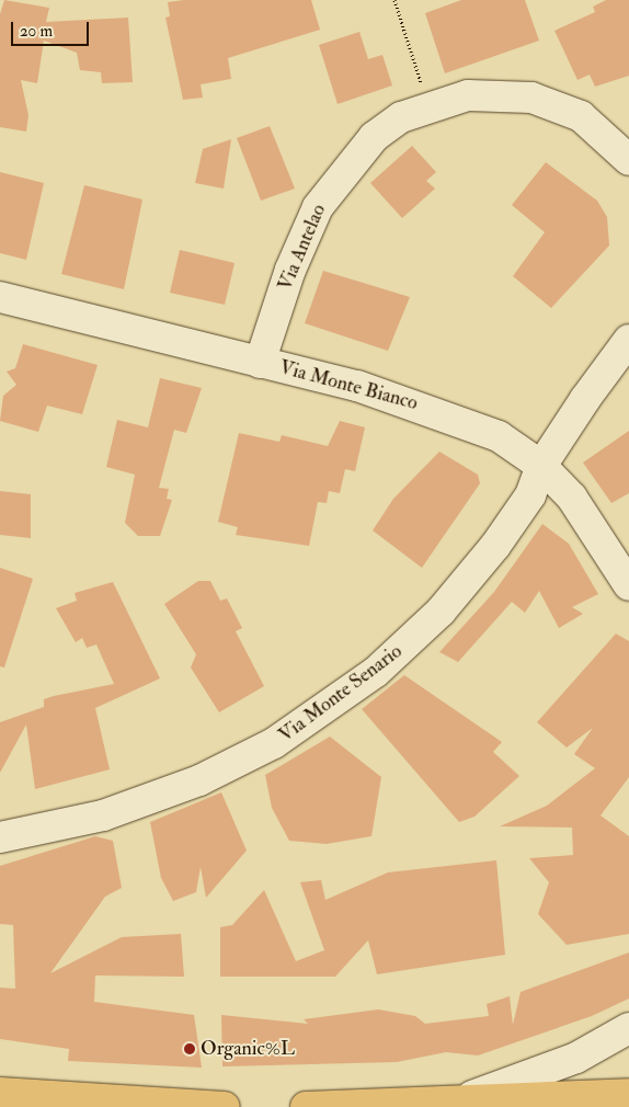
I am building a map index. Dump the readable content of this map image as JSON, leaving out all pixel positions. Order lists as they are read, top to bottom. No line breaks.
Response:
{"streets":{"street":["Via Antelao","Via Monte Bianco","Via Monte Senario"]},"crossings":[["Via Antelao","Via Monte Bianco"],["Via Monte Bianco","Via Monte Senario"]],"places":["Organic%L"],"scale_bar":"20 m"}
